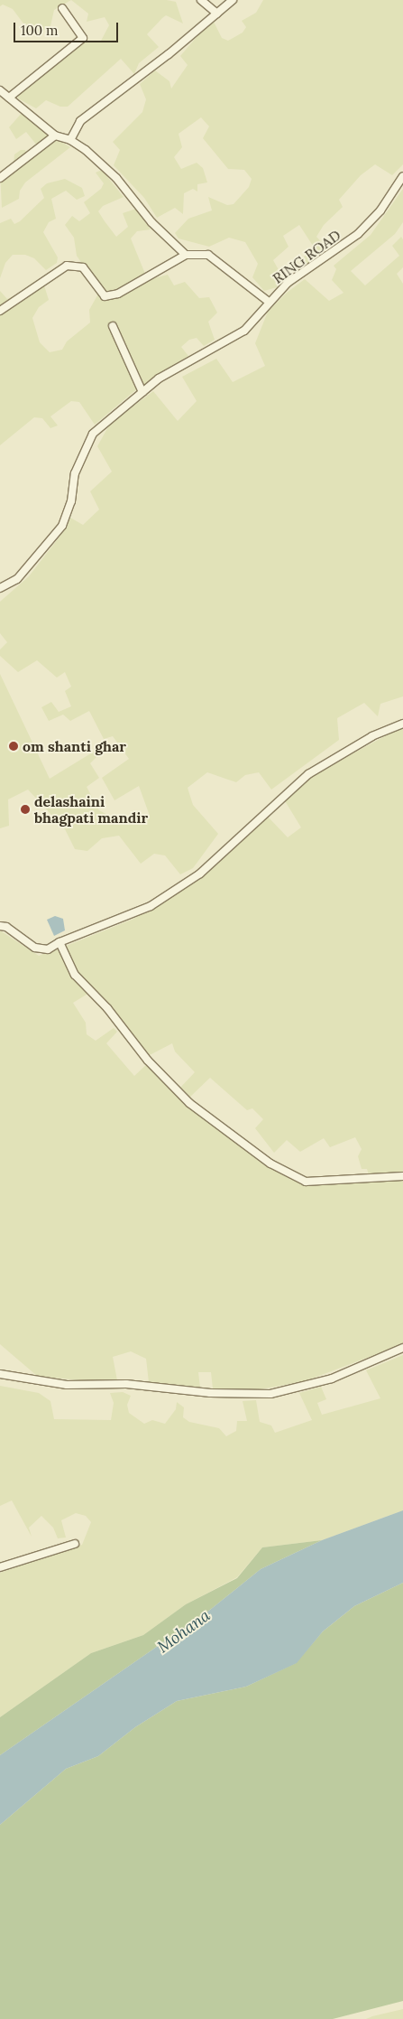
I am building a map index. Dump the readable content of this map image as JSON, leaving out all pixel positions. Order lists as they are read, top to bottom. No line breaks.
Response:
{"streets":{"street":["RING ROAD"]},"water":["Mohana"],"places":["om shanti ghar","delashaini bhagpati mandir"],"scale_bar":"100 m"}
